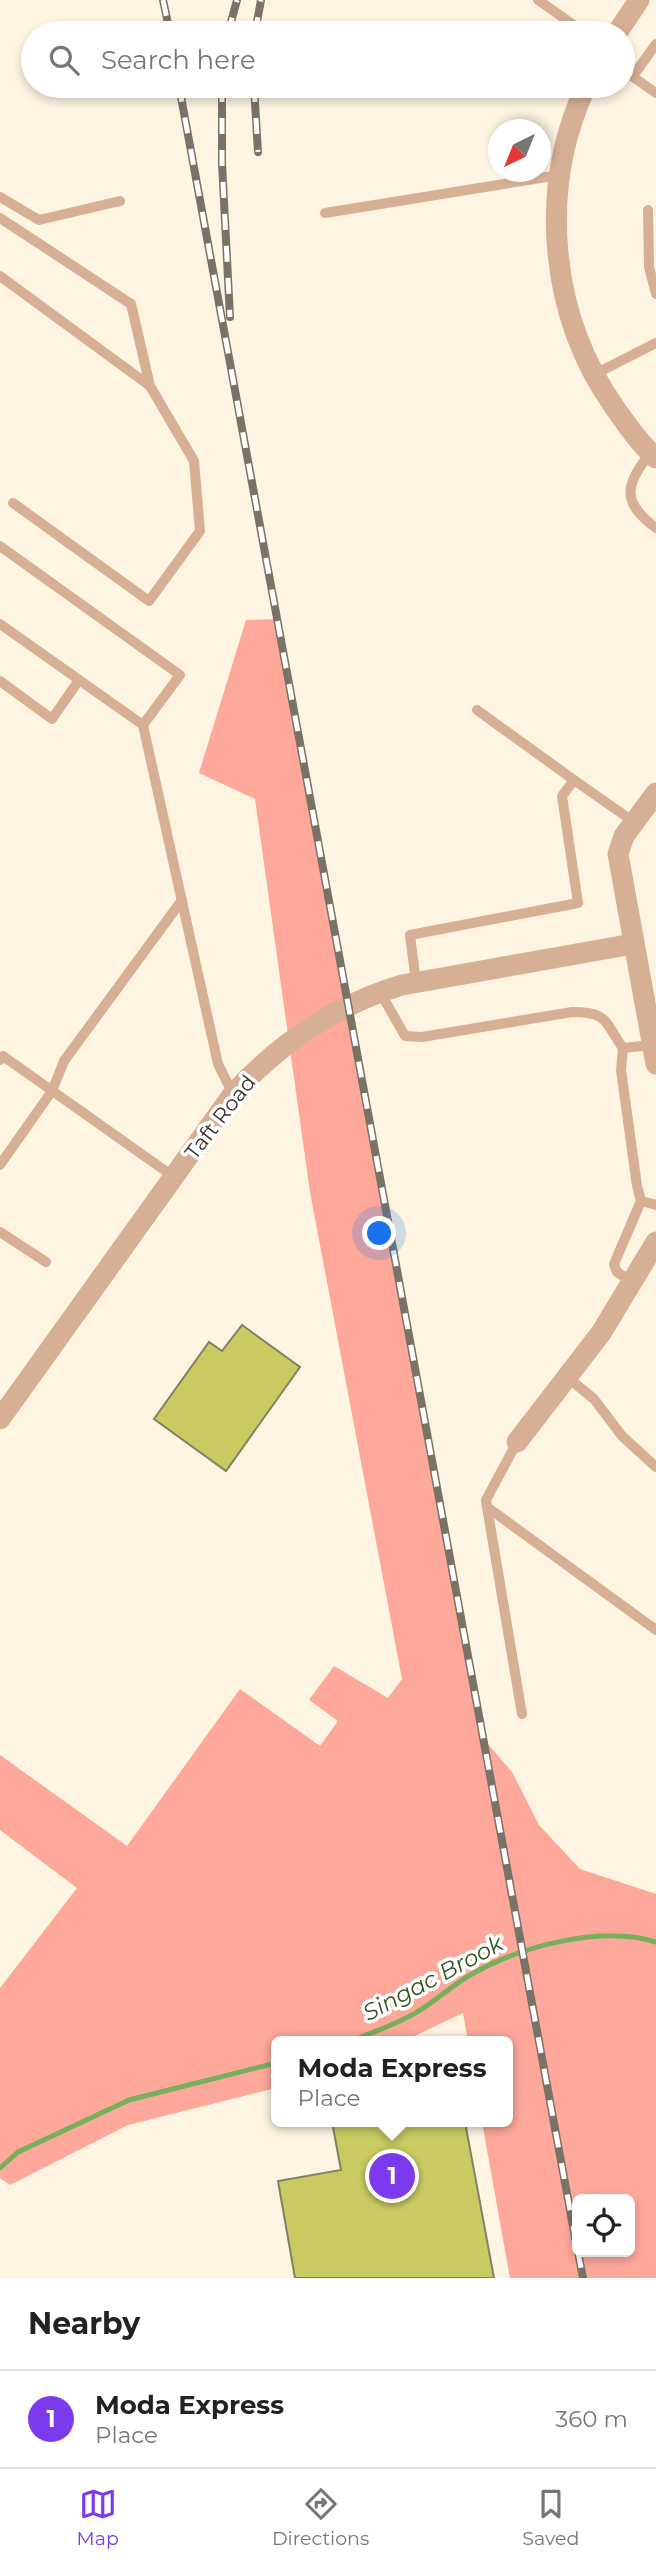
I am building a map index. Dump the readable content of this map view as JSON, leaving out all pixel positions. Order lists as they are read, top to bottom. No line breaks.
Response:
{"streets":{"street":["Taft Road"]},"water":["Singac Brook"],"north":"bottom left","page":{"search":"Search here","popup":["Moda Express","Place"],"pins":"1","heading":"Nearby","list":[{"mark":"1","name":"Moda Express","note":"Place","value":"360 m"}],"nav":["Map","Directions","Saved"]}}
